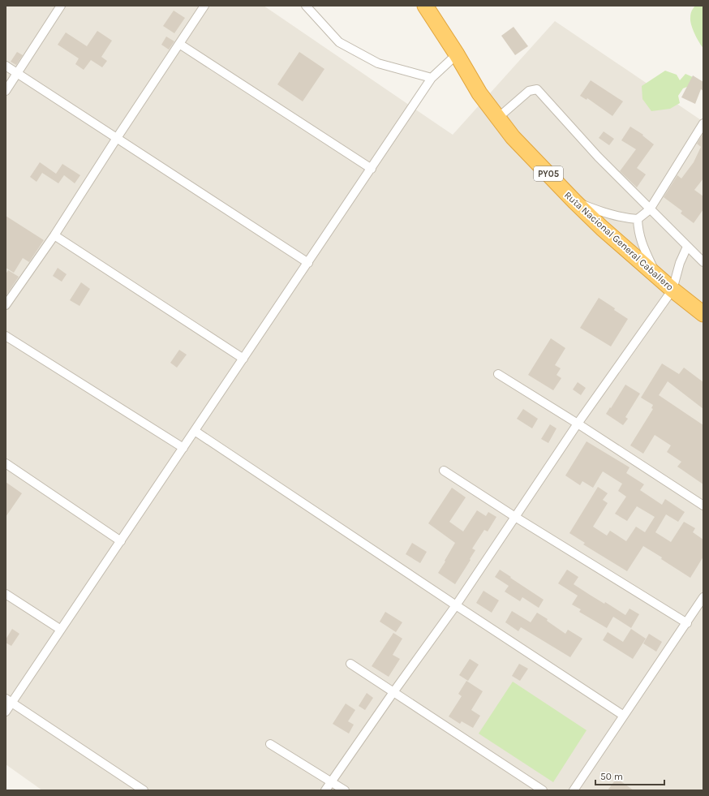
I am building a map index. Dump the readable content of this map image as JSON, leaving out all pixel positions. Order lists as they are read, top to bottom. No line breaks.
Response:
{"streets":{"highway":["PY05","Ruta Nacional General Caballero"]},"scale_bar":"50 m"}
